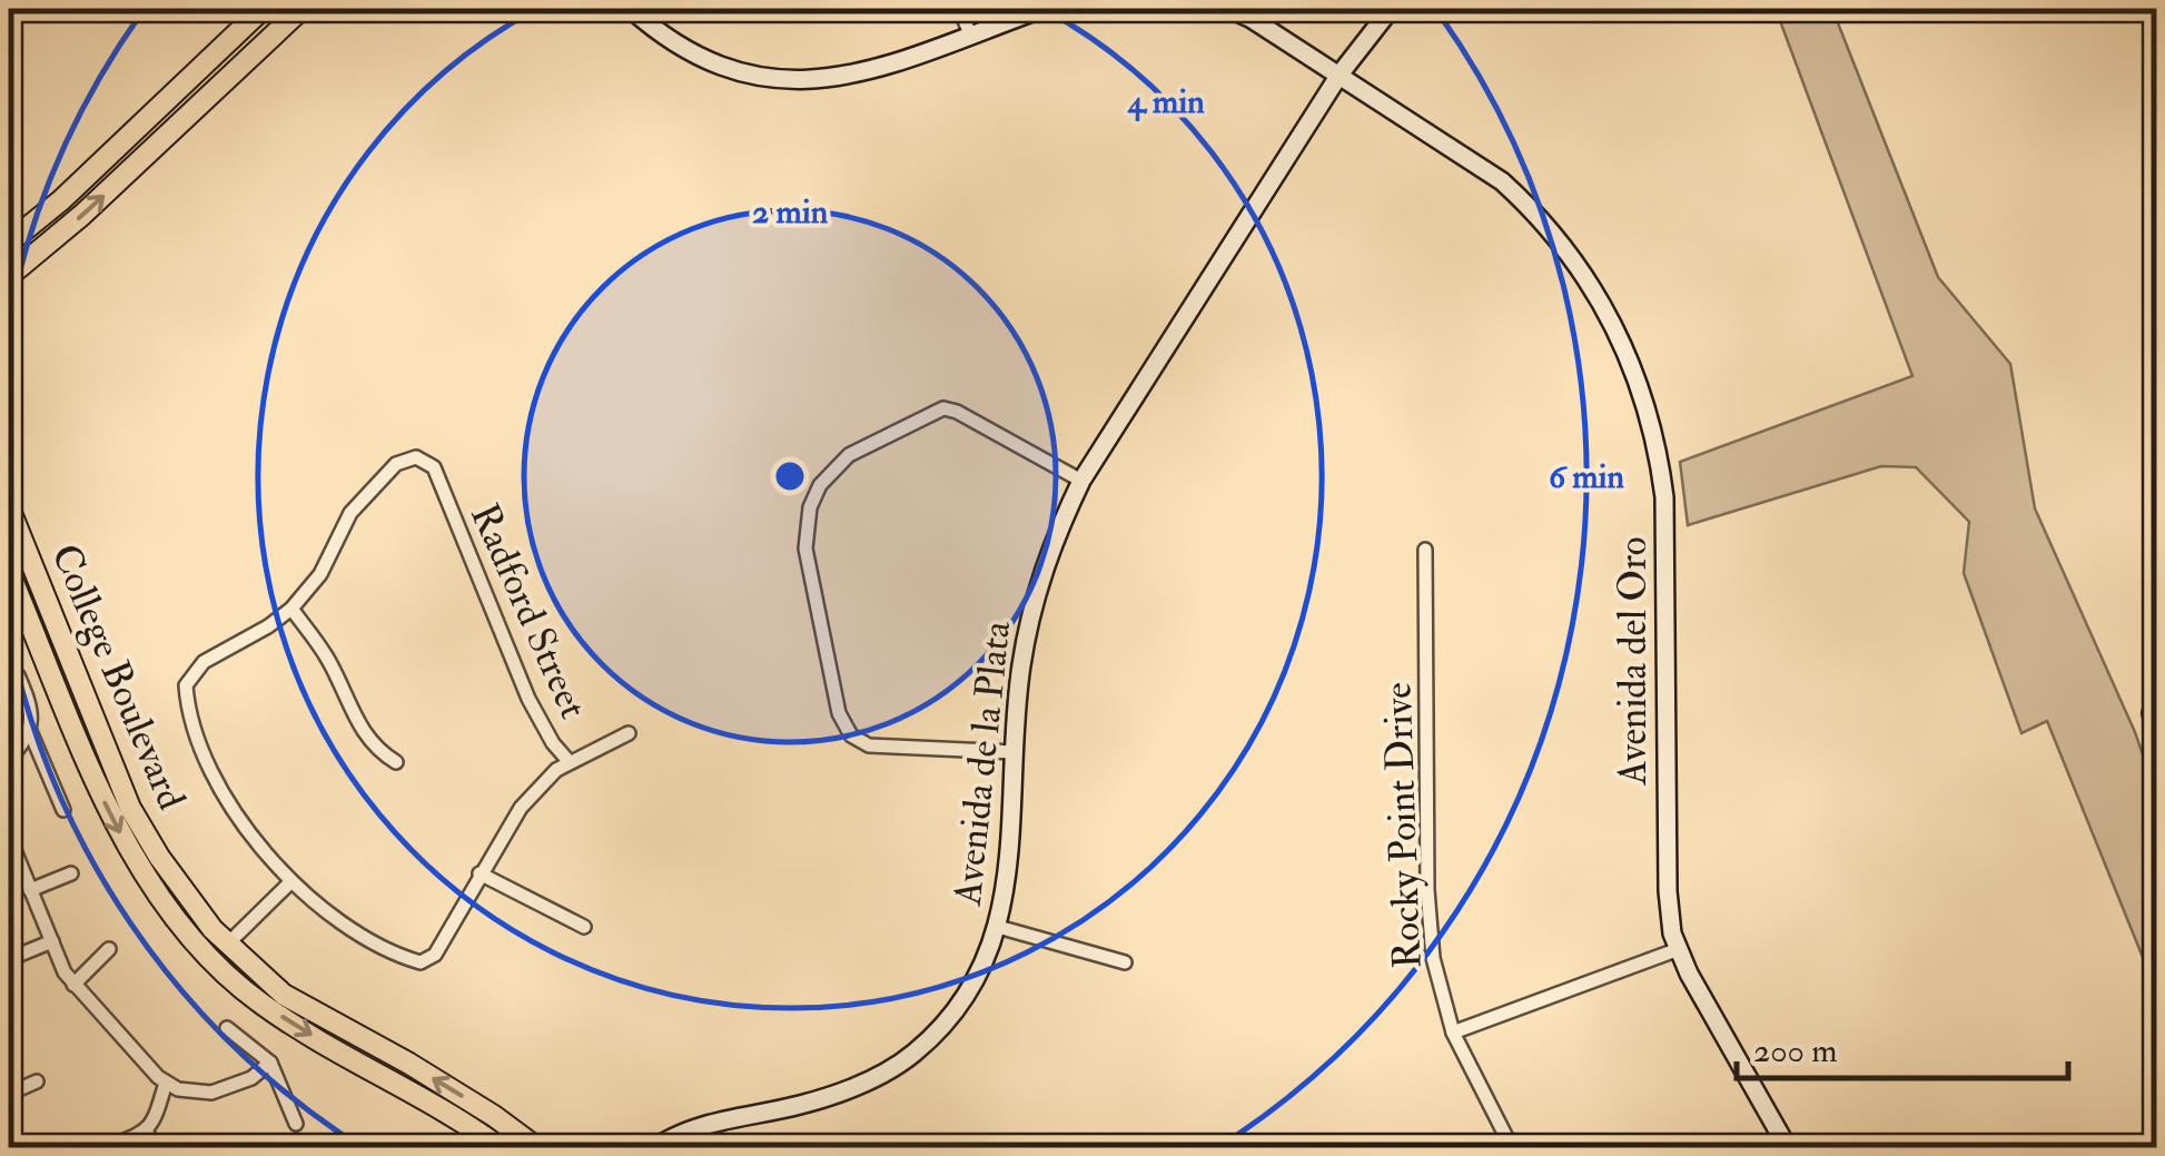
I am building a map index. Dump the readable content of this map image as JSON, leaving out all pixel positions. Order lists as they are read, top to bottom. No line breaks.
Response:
{"streets":{"main road":["College Boulevard"],"street":["Radford Street","Avenida del Oro","Avenida de la Plata","Rocky Point Drive"]},"crossings":[["Avenida del Oro","Avenida de la Plata"]],"scale_bar":"200 m","rings":["4 min","2 min","6 min"]}
